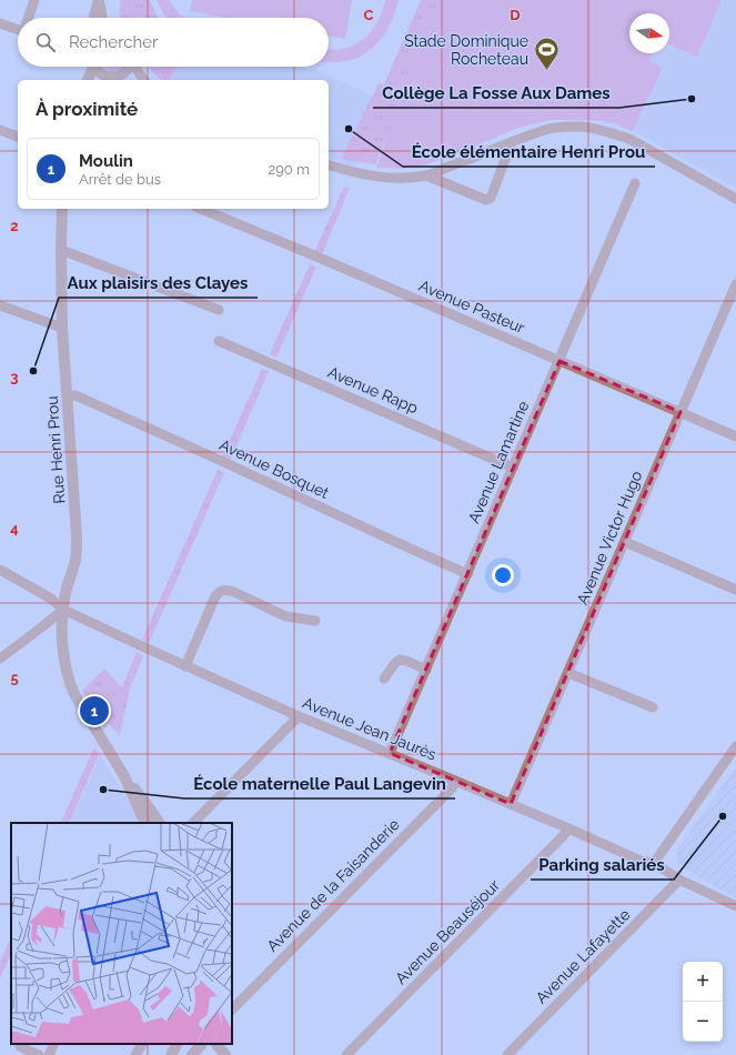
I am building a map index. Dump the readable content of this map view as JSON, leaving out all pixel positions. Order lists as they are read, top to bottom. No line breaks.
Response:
{"streets":{"street":["Avenue Pasteur","Avenue Rapp","Rue Henri Prou","Avenue Lamartine","Avenue Bosquet","Avenue Victor Hugo","Avenue Jean Jaurès","Avenue de la Faisanderie","Avenue Beauséjour","Avenue Lafayette"]},"crossings":[["Avenue Pasteur","Avenue Lamartine"],["Avenue Pasteur","Avenue Victor Hugo"],["Avenue Rapp","Avenue Lamartine"],["Rue Henri Prou","Avenue Bosquet"],["Rue Henri Prou","Avenue Jean Jaurès"],["Avenue Lamartine","Avenue Bosquet"],["Avenue Lamartine","Avenue Jean Jaurès"],["Avenue Victor Hugo","Avenue Jean Jaurès"],["Avenue Jean Jaurès","Avenue de la Faisanderie"],["Avenue Jean Jaurès","Avenue Beauséjour"],["Avenue Jean Jaurès","Avenue Lafayette"]],"places":{"sports":["Stade Dominique Rocheteau"],"other":["Collège La Fosse Aux Dames","École élémentaire Henri Prou","Aux plaisirs des Clayes","École maternelle Paul Langevin","Parking salariés"]},"north":"right","page":{"search":"Rechercher","heading":"À proximité","list":[{"mark":"1","name":"Moulin","note":"Arrêt de bus","value":"290 m"}],"pins":"1","map_buttons":["+","−"]},"grid":{"columns":["C","D"],"rows":["2","3","4","5"]}}
